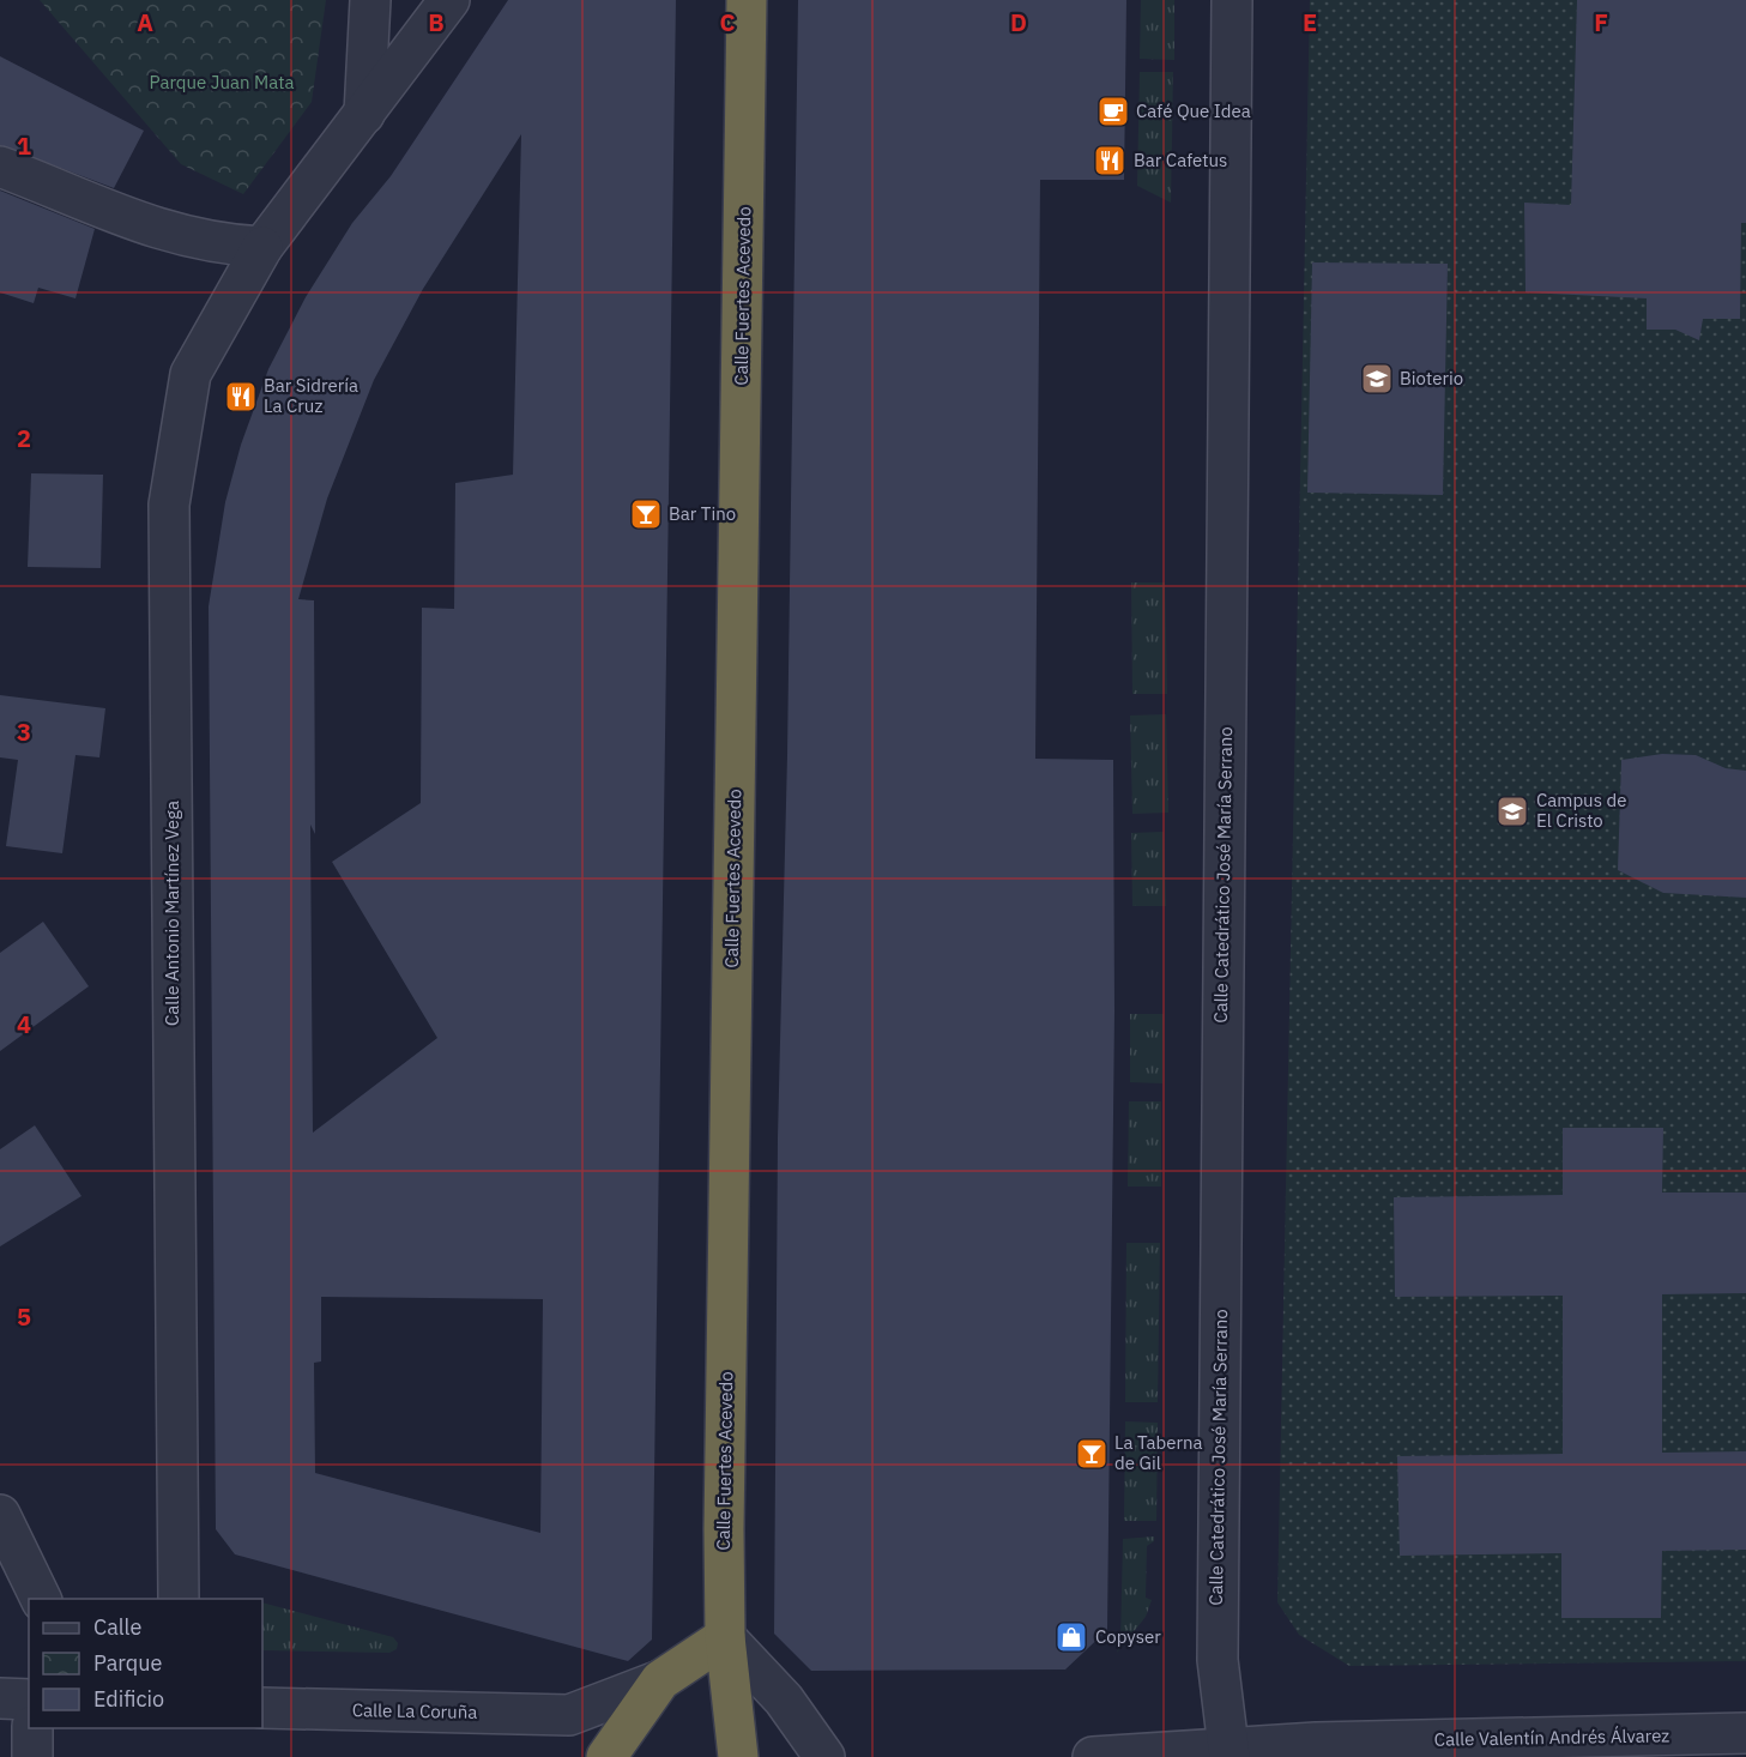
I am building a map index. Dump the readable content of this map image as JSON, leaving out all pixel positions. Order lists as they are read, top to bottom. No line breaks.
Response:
{"streets":{"highway":["Calle Fuertes Acevedo"],"street":["Calle Catedrático José María Serrano","Calle Antonio Martínez Vega","Calle La Coruña","Calle Valentín Andrés Álvarez"]},"crossings":[["Calle Catedrático José María Serrano","Calle Valentín Andrés Álvarez"]],"parks":["Parque Juan Mata"],"places":{"cafe":["Café Que Idea"],"restaurant":["Bar Cafetus","Bar Sidrería La Cruz"],"school or university":["Bioterio","Campus de El Cristo"],"bar":["Bar Tino","La Taberna de Gil"],"shop":["Copyser"]},"legend":["Calle","Parque","Edificio"],"grid":{"columns":["A","B","C","D","E","F"],"rows":["1","2","3","4","5"]}}
